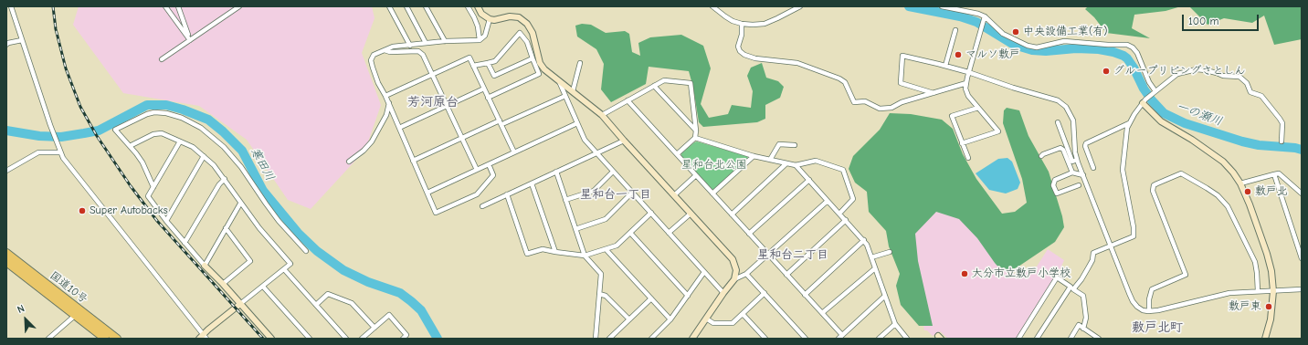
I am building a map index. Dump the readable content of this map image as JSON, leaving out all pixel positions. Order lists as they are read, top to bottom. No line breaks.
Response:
{"streets":{"highway":["国道10号"]},"districts":["芳河原台","星和台一丁目","星和台二丁目","敷戸北町"],"water":["一の瀬川","寒田川"],"parks":["星和台北公園"],"places":["中央設備工業(有)","マルソ敷戸","グループリビングさとしん","敷戸北","Super Autobacks","大分市立敷戸小学校","敷戸東"],"scale_bar":"100 m","north":"top left"}
